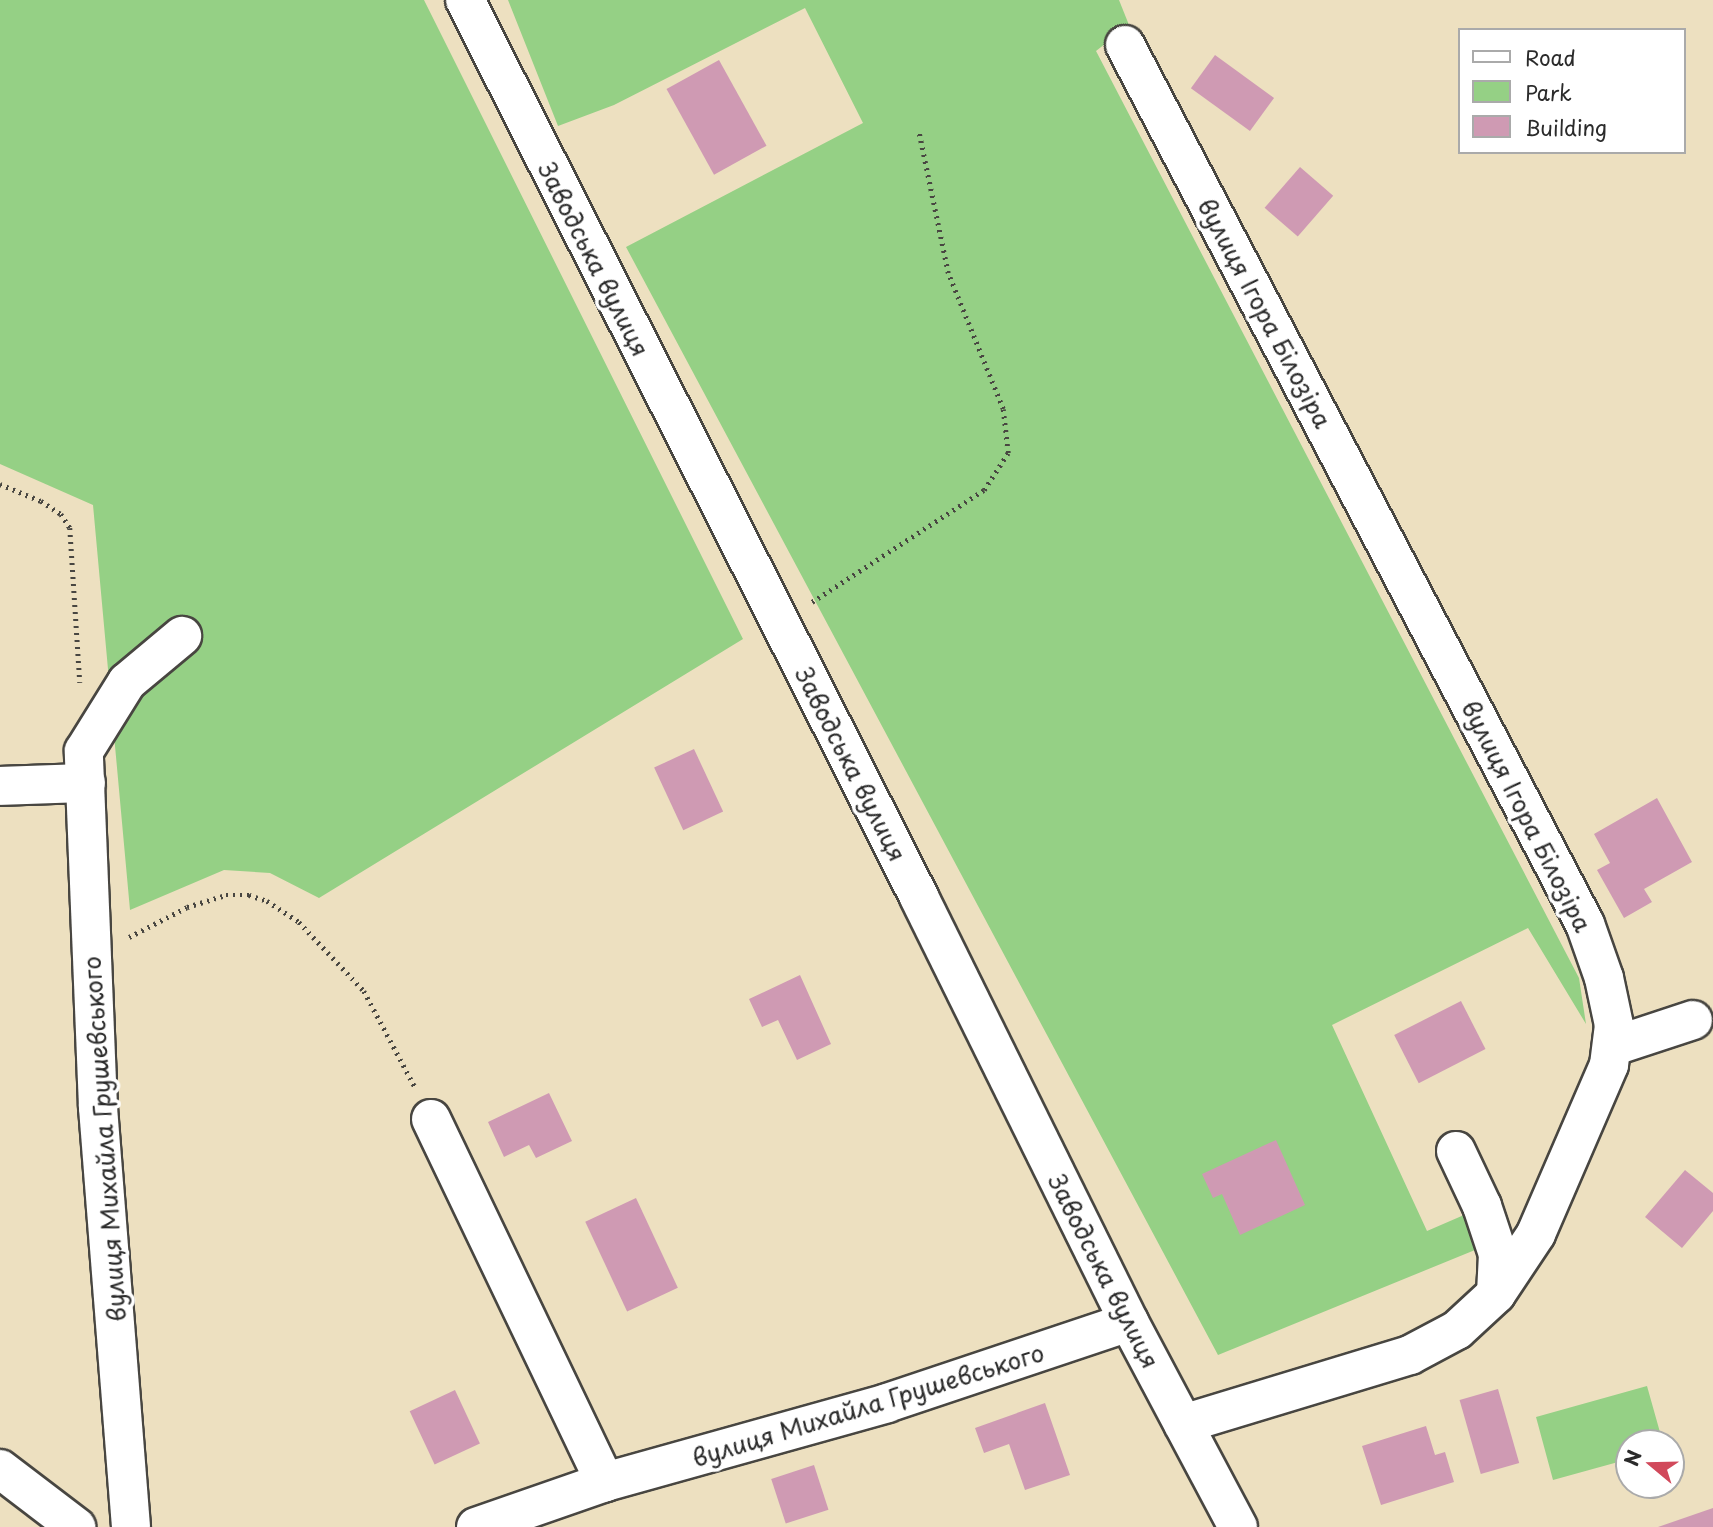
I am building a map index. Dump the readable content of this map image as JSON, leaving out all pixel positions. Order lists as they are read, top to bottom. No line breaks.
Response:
{"streets":{"street":["Заводська вулиця","вулиця Ігора Білозіра","вулиця Михайла Грушевського"]},"crossings":[["Заводська вулиця","вулиця Михайла Грушевського"]],"legend":["Road","Park","Building"],"north":"left"}
